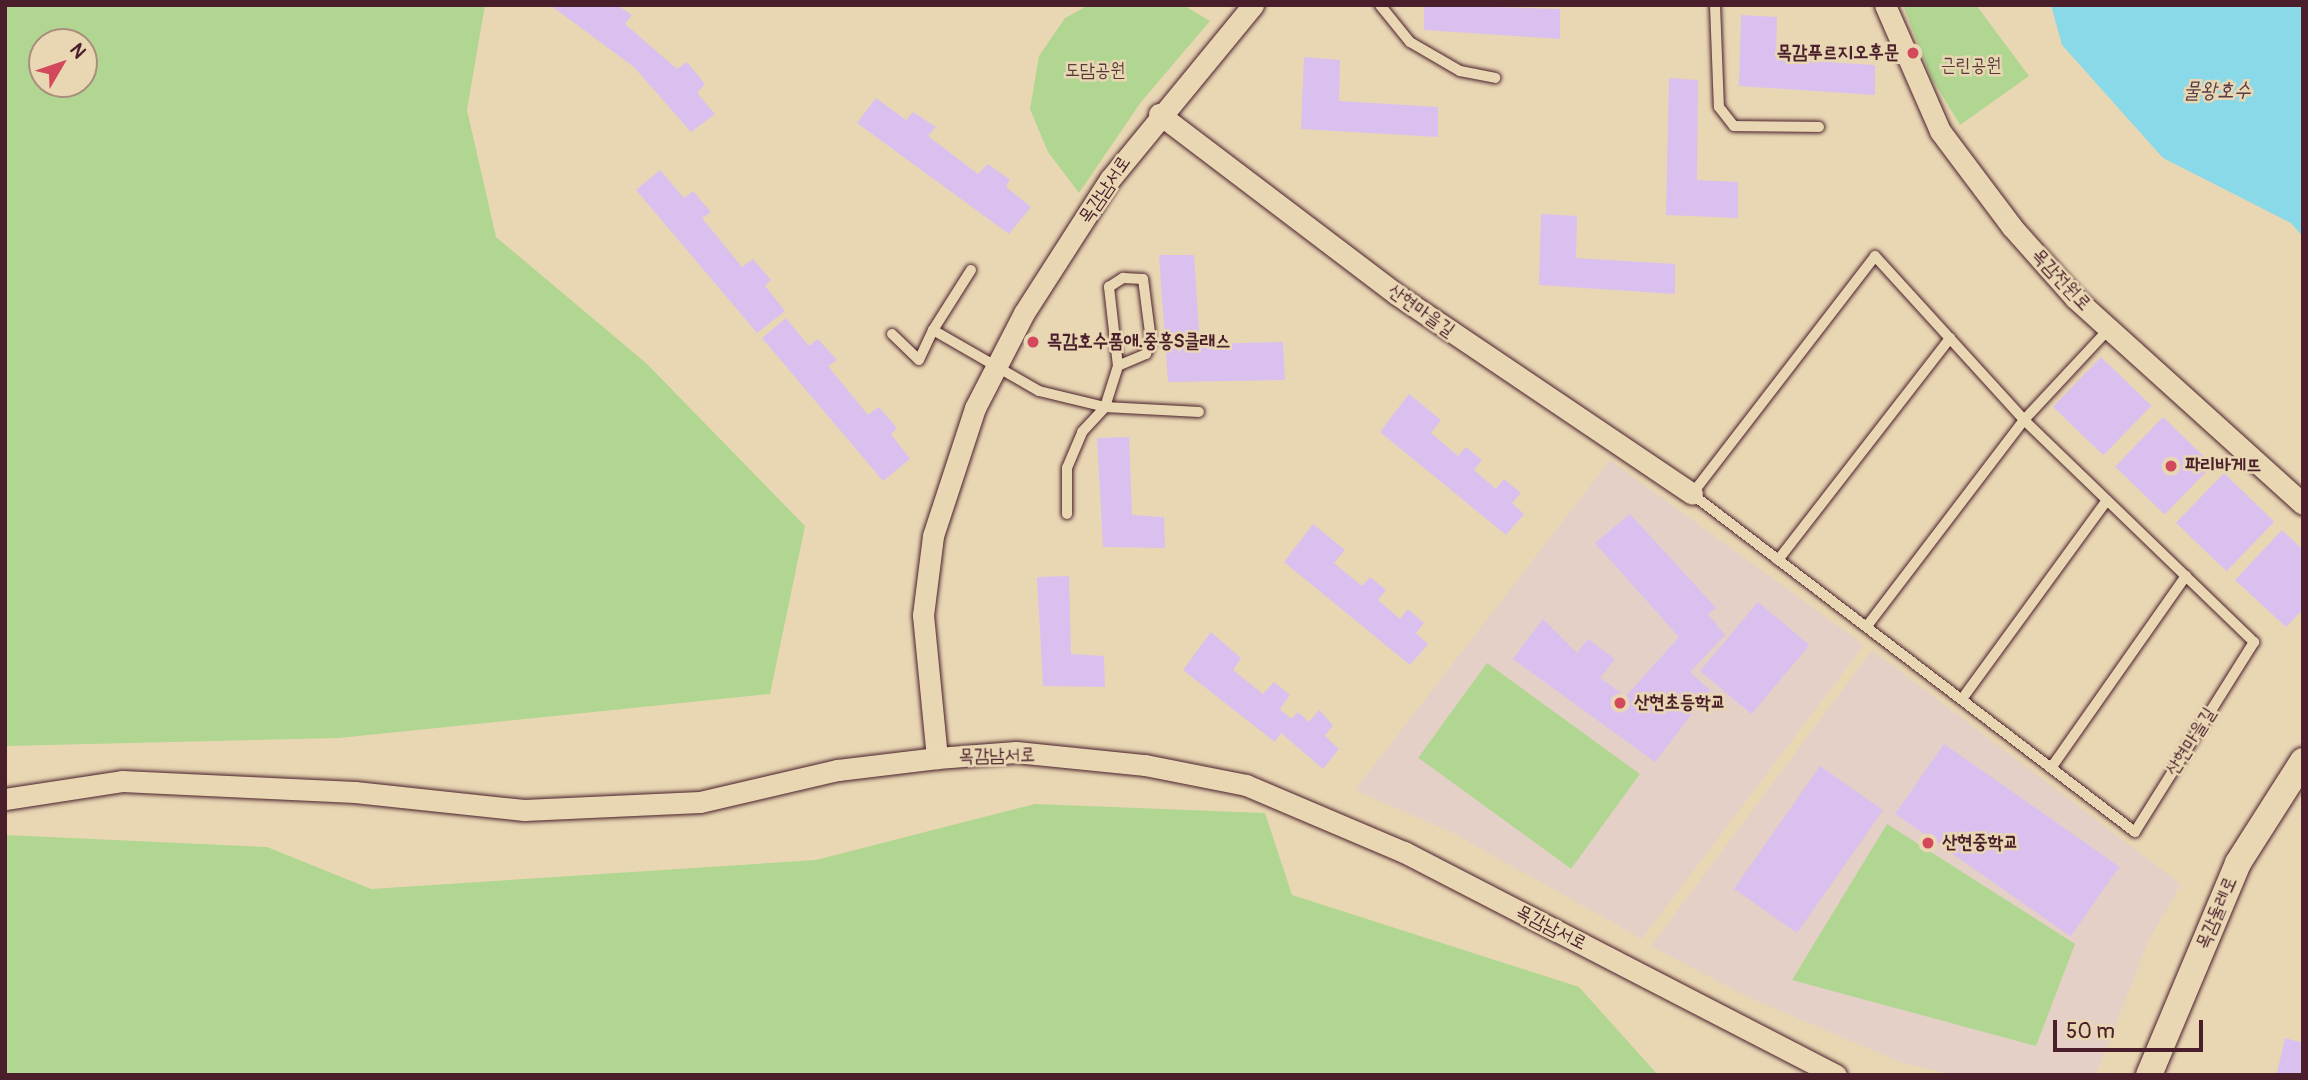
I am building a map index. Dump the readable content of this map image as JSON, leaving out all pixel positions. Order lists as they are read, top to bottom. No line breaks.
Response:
{"streets":{"street":["목감남서로","목감전원로","산현마을길","목감둘레로"]},"crossings":[["목감남서로","산현마을길"]],"water":["물왕호수"],"parks":["근린공원","도담공원"],"places":["목감푸르지오후문","목감호수품애.중흥S클래스","파리바게뜨","산현초등학교","산현중학교"],"scale_bar":"50 m","north":"top right"}
